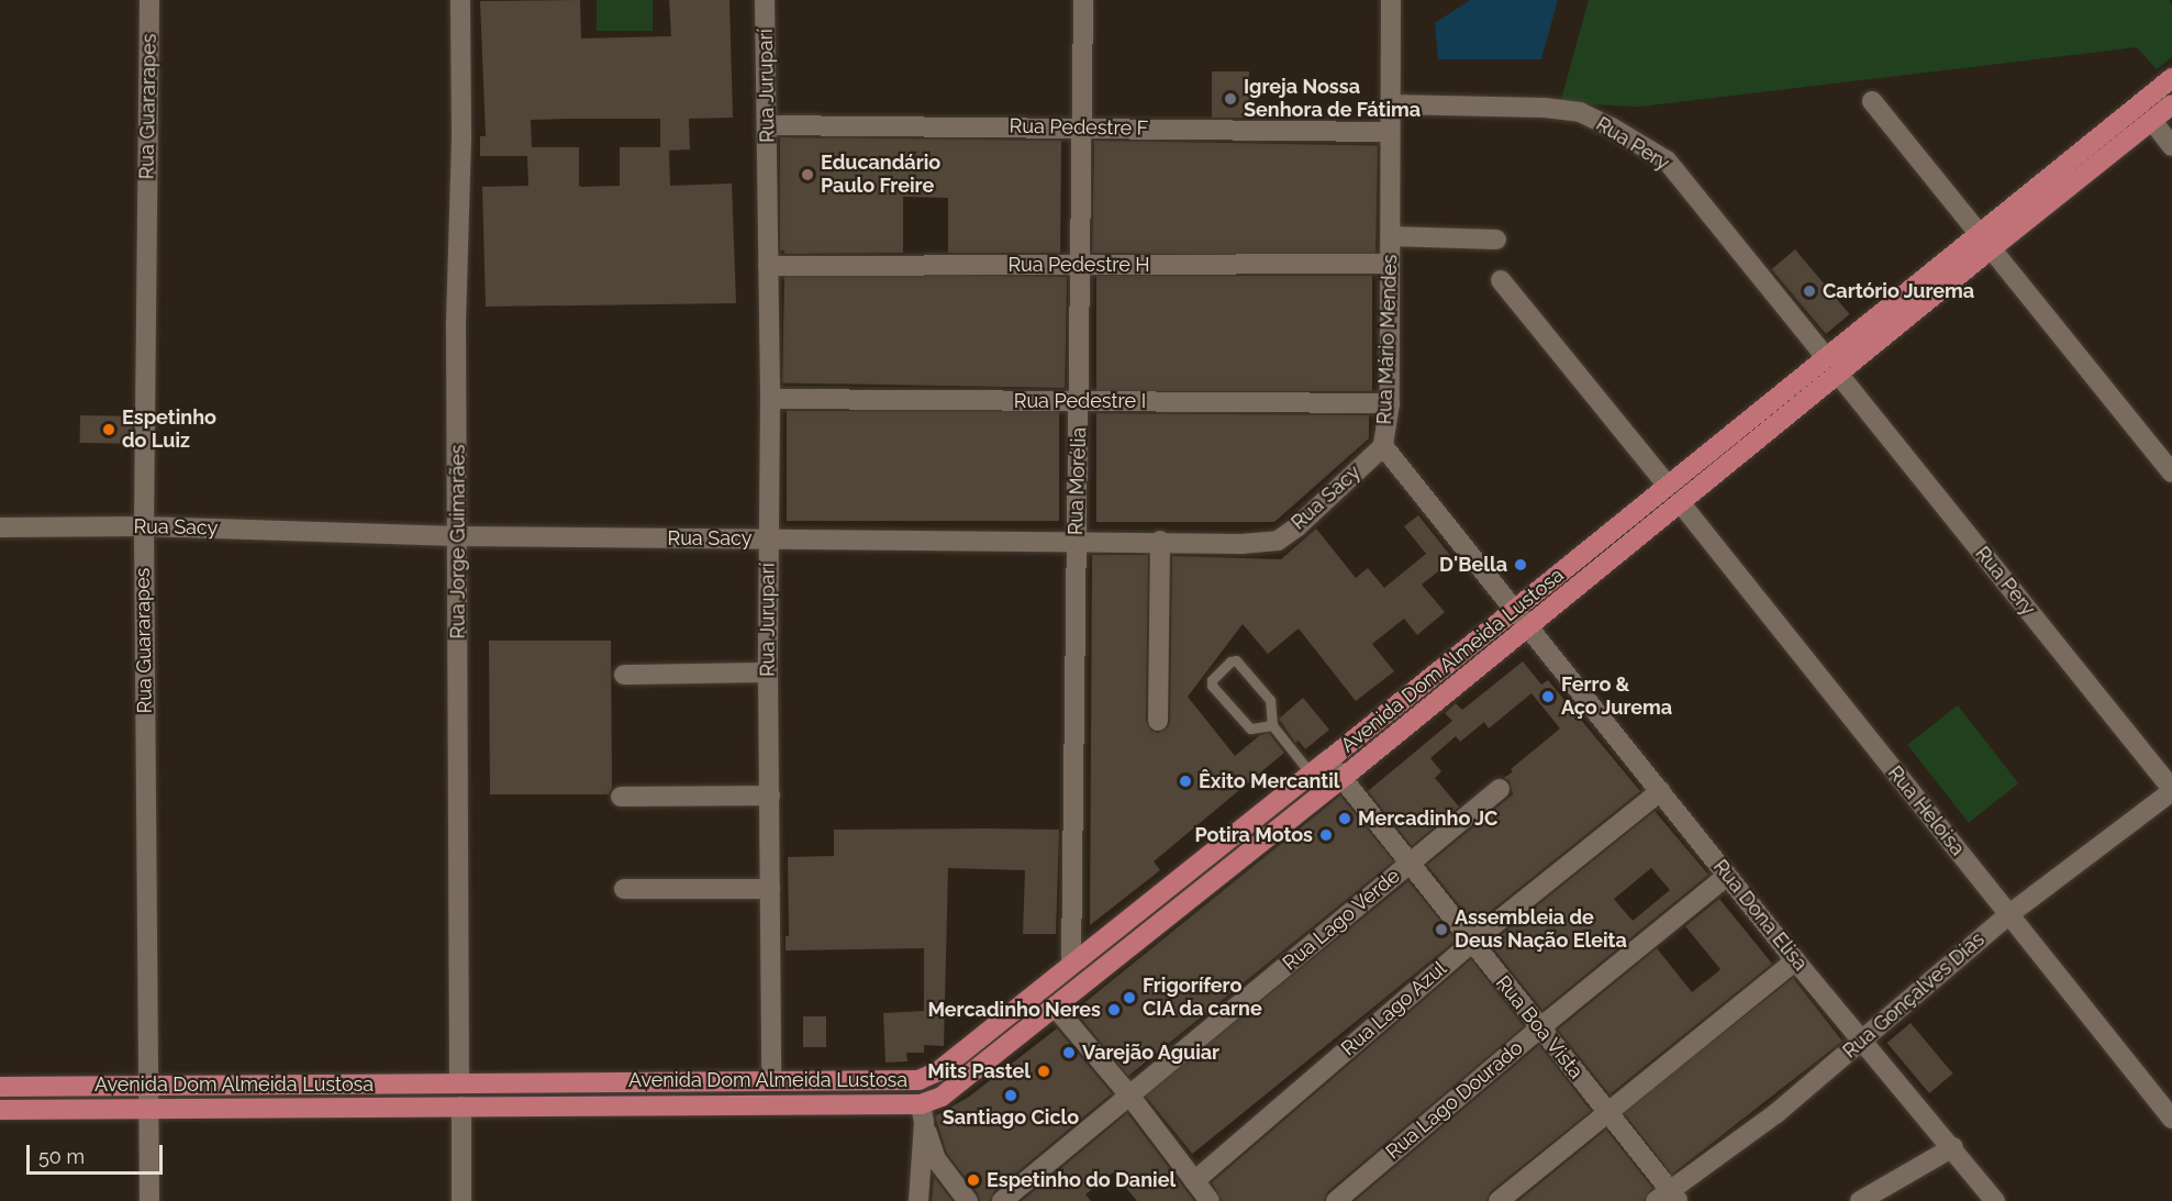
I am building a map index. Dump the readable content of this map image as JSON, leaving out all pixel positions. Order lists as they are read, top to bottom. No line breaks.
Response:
{"streets":{"main road":["Avenida Dom Almeida Lustosa"],"street":["Rua Juruparí","Rua Guararapes","Rua Pedestre F","Rua Pery","Rua Pedestre H","Rua Mário Mendes","Rua Pedestre I","Rua Morélia","Rua Sacy","Rua Jorge Guimarães","Rua Heloisa","Rua Dona Elisa","Rua Lago Verde","Rua Gonçalves Días","Rua Lago Azul","Rua Boa Vista","Rua Lago Dourado"]},"crossings":[["Rua Juruparí","Rua Pedestre F"],["Rua Juruparí","Rua Pedestre H"],["Rua Juruparí","Rua Pedestre I"],["Rua Juruparí","Rua Sacy"],["Rua Juruparí","Avenida Dom Almeida Lustosa"],["Rua Guararapes","Rua Sacy"],["Rua Guararapes","Avenida Dom Almeida Lustosa"],["Rua Pedestre F","Rua Mário Mendes"],["Rua Pedestre F","Rua Morélia"],["Rua Pery","Rua Mário Mendes"],["Rua Pery","Avenida Dom Almeida Lustosa"],["Rua Pery","Rua Gonçalves Días"],["Rua Pedestre H","Rua Mário Mendes"],["Rua Pedestre H","Rua Morélia"],["Rua Mário Mendes","Rua Pedestre I"],["Rua Mário Mendes","Rua Sacy"],["Rua Mário Mendes","Avenida Dom Almeida Lustosa"],["Rua Mário Mendes","Rua Dona Elisa"],["Rua Pedestre I","Rua Morélia"],["Rua Morélia","Rua Sacy"],["Rua Morélia","Avenida Dom Almeida Lustosa"],["Rua Sacy","Rua Jorge Guimarães"],["Rua Jorge Guimarães","Avenida Dom Almeida Lustosa"],["Avenida Dom Almeida Lustosa","Rua Heloisa"],["Avenida Dom Almeida Lustosa","Rua Dona Elisa"],["Avenida Dom Almeida Lustosa","Rua Boa Vista"],["Rua Heloisa","Rua Gonçalves Días"],["Rua Dona Elisa","Rua Gonçalves Días"],["Rua Dona Elisa","Rua Lago Azul"],["Rua Dona Elisa","Rua Lago Dourado"],["Rua Lago Verde","Rua Boa Vista"],["Rua Gonçalves Días","Rua Boa Vista"],["Rua Lago Azul","Rua Boa Vista"],["Rua Boa Vista","Rua Lago Dourado"]],"places":["Igreja Nossa Senhora de Fátima","Educandário Paulo Freire","Cartório Jurema","Espetinho do Luiz","D'Bella","Ferro & Aço Jurema","Êxito Mercantil","Mercadinho JC","Potira Motos","Assembleia de Deus Nação Eleita","Frigorífero CIA da carne","Mercadinho Neres","Varejão Aguiar","Mits Pastel","Santiago Ciclo","Espetinho do Daniel"],"scale_bar":"50 m"}
